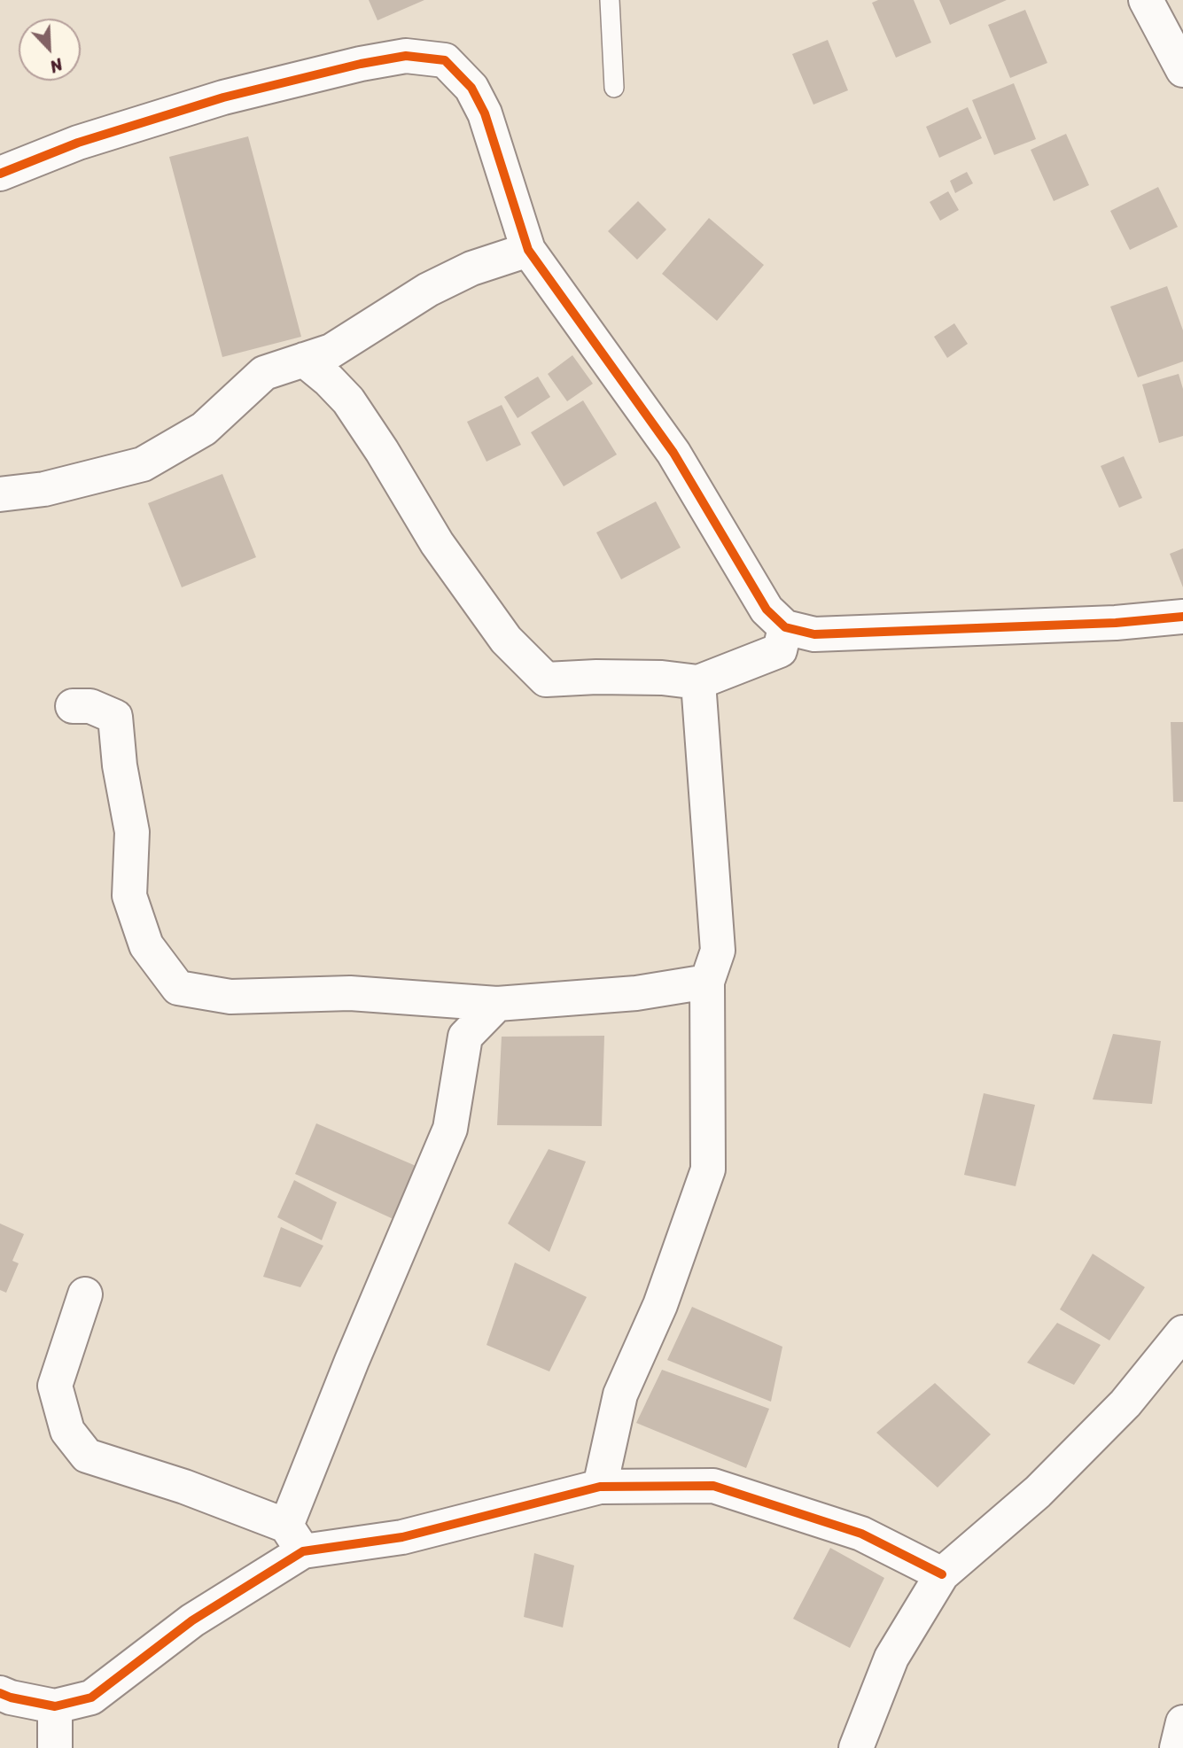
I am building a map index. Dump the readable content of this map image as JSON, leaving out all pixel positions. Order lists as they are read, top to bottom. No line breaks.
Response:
{"north":"bottom right"}
